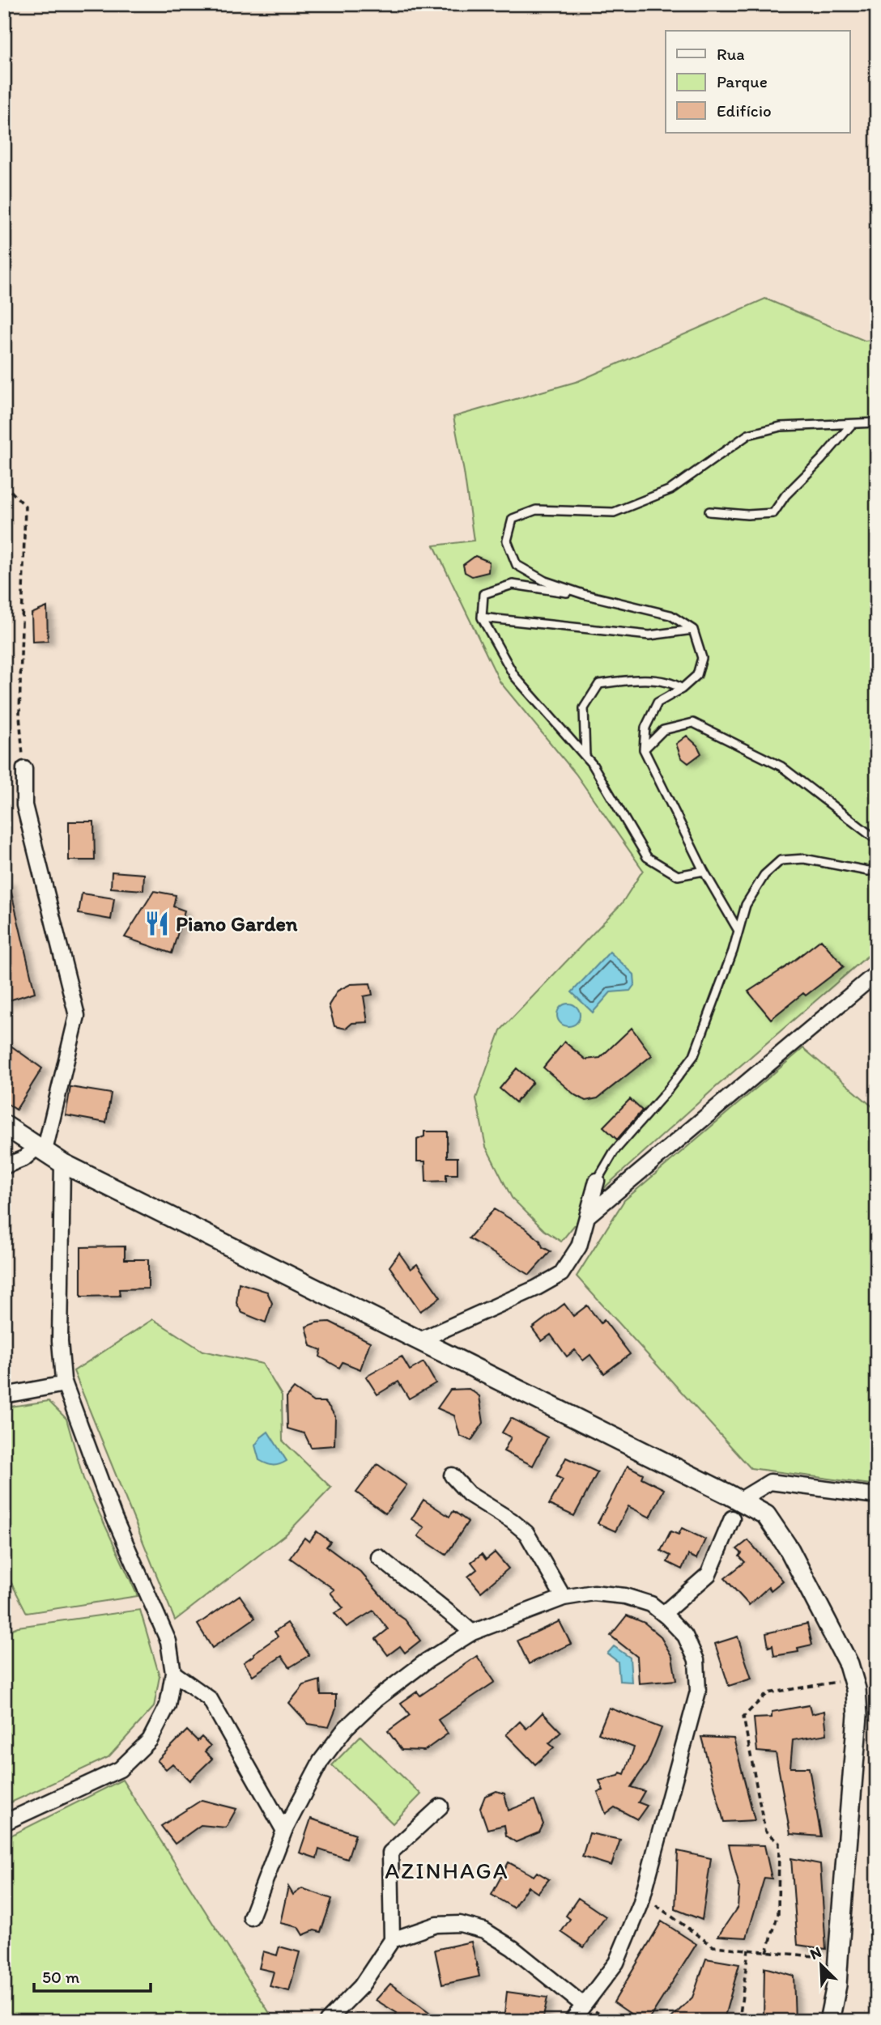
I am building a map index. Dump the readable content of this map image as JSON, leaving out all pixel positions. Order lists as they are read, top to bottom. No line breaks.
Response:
{"districts":["AZINHAGA"],"places":{"restaurant":["Piano Garden"]},"legend":["Rua","Parque","Edifício"],"scale_bar":"50 m","north":"top left"}
